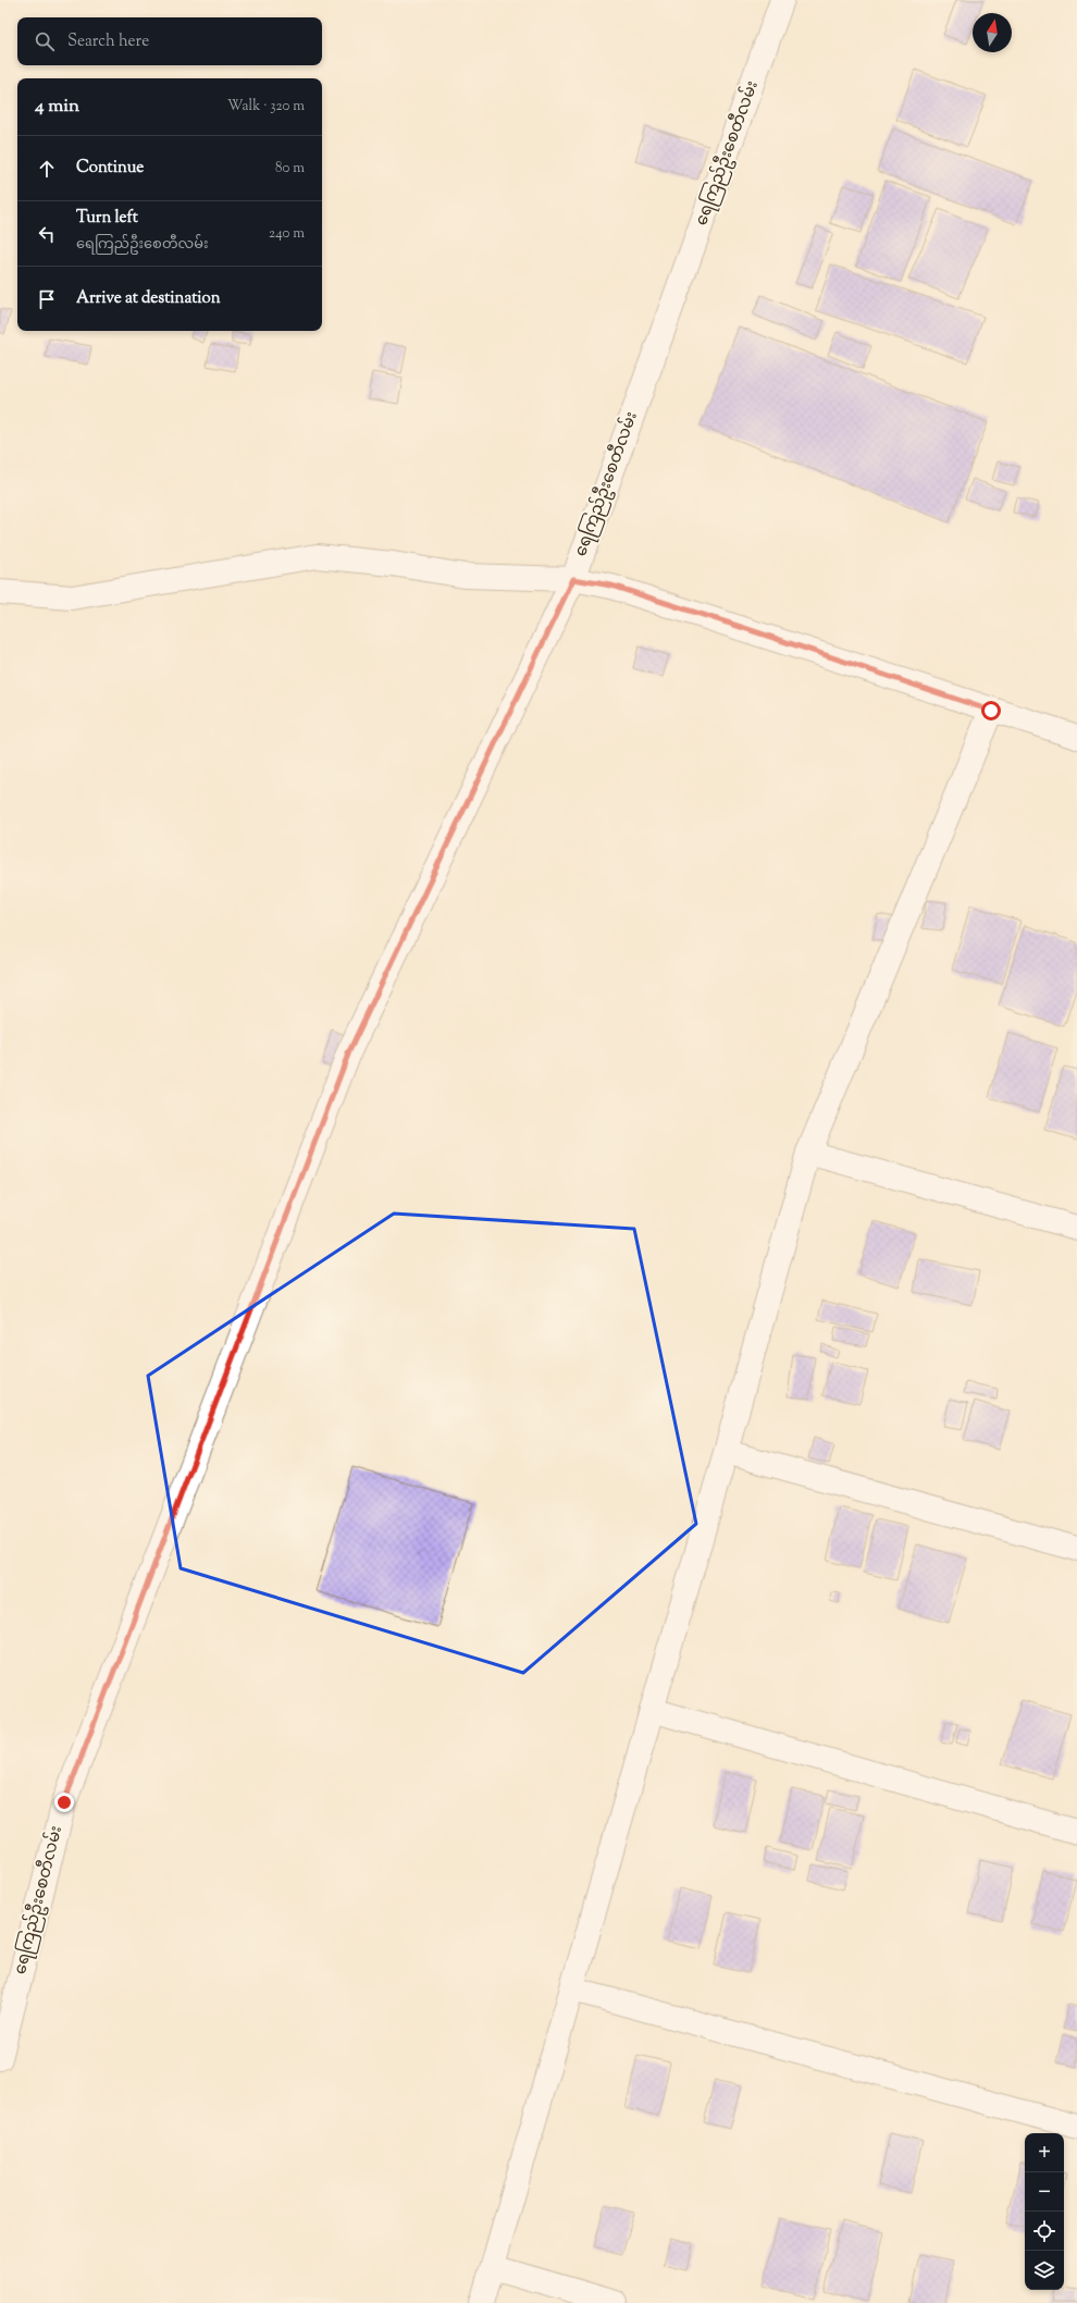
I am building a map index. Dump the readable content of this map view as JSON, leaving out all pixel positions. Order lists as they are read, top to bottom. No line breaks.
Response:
{"streets":{"street":["ရေကြည်ဦးစေတီလမ်း"]},"north":"top","page":{"search":"Search here","heading":["4 min","Walk · 320 m"],"list":[["Continue","80 m"],["Turn left","ရေကြည်ဦးစေတီလမ်း","240 m"],"Arrive at destination"],"map_buttons":["+","−"]}}
